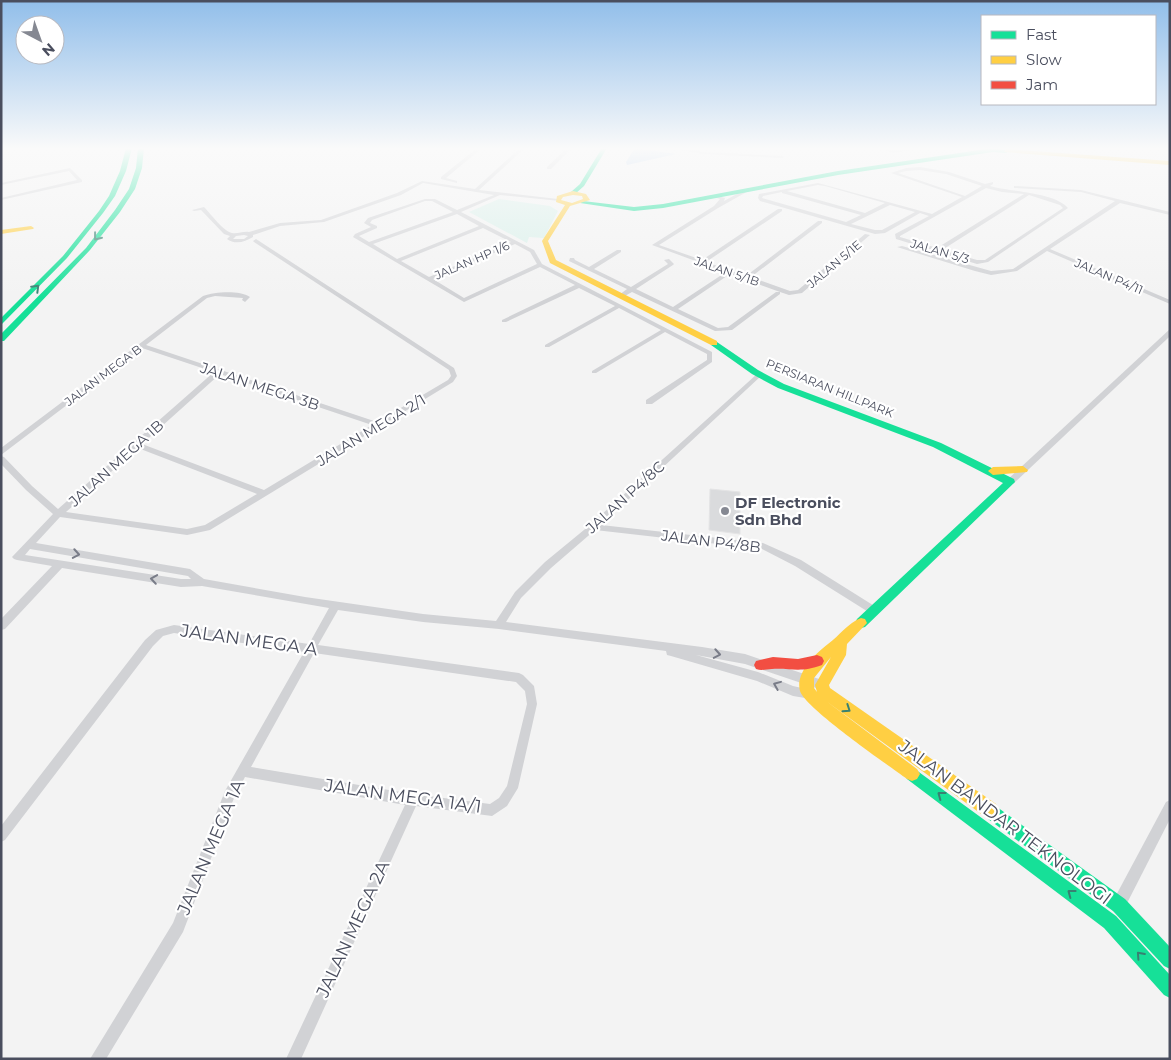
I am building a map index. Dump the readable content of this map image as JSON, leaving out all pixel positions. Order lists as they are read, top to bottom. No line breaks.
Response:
{"streets":{"main road":["PERSIARAN HILLPARK","JALAN BANDAR TEKNOLOGI"],"street":["JALAN 5/3","JALAN HP 1/6","JALAN 5/1E","JALAN 5/1B","JALAN P4/11","JALAN MEGA B","JALAN MEGA 3B","JALAN MEGA 2/1","JALAN MEGA 1B","JALAN P4/8C","JALAN P4/8B","JALAN MEGA A","JALAN MEGA 1A/1","JALAN MEGA 1A","JALAN MEGA 2A"]},"crossings":[["JALAN 5/1E","JALAN 5/1B"],["JALAN MEGA B","JALAN MEGA 3B"],["JALAN MEGA 3B","JALAN MEGA 2/1"],["JALAN MEGA 3B","JALAN MEGA 1B"],["PERSIARAN HILLPARK","JALAN P4/8C"],["JALAN MEGA 2/1","JALAN MEGA 1B"],["JALAN P4/8C","JALAN P4/8B"],["JALAN MEGA A","JALAN MEGA 1A/1"],["JALAN MEGA A","JALAN MEGA 1A"],["JALAN MEGA 1A/1","JALAN MEGA 1A"],["JALAN MEGA 1A/1","JALAN MEGA 2A"]],"places":["DF Electronic Sdn Bhd"],"legend":["Fast","Slow","Jam"],"north":"bottom right"}
